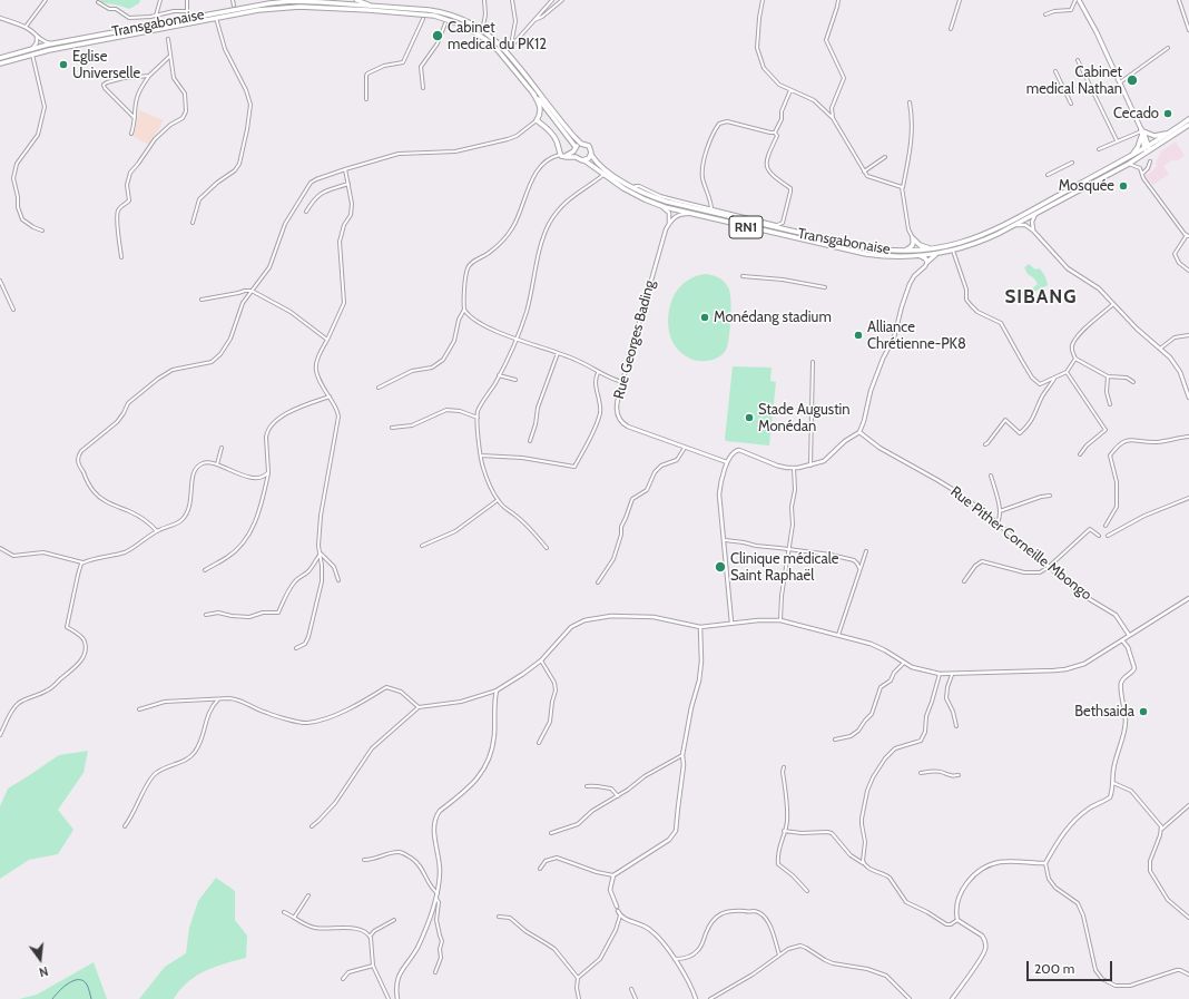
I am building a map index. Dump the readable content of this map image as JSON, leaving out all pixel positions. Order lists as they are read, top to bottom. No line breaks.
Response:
{"streets":{"highway":["Transgabonaise","RN1"],"street":["Rue Georges Bading","Rue Pither Corneille Mbongo"]},"crossings":[["Transgabonaise","RN1"]],"districts":["SIBANG"],"places":["Cabinet medical du PK12","Eglise Universelle","Cabinet medical Nathan","Cecado","Mosquée","Monédang stadium","Alliance Chrétienne-PK8","Stade Augustin Monédan","Clinique médicale Saint Raphaël","Bethsaida"],"scale_bar":"200 m","north":"bottom"}
